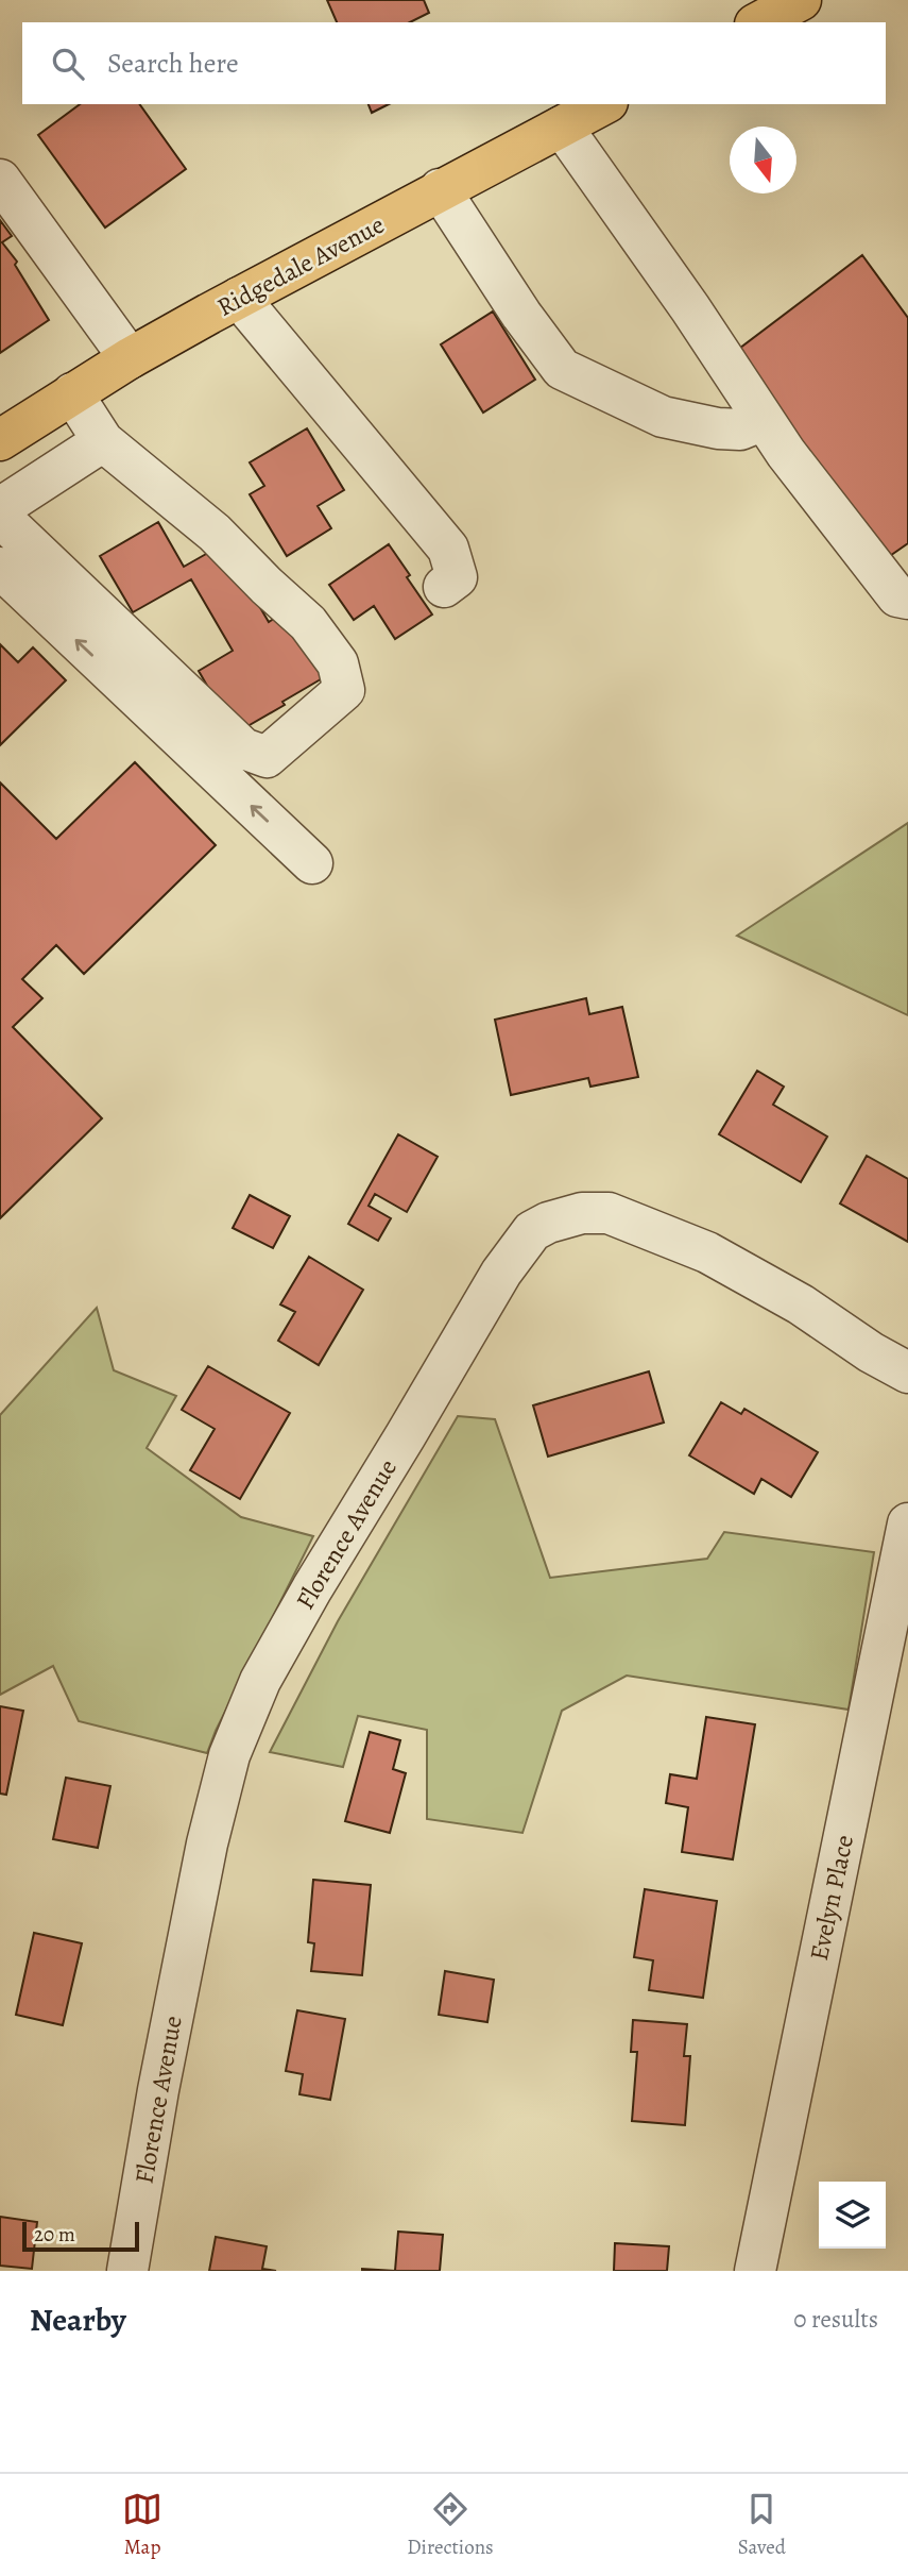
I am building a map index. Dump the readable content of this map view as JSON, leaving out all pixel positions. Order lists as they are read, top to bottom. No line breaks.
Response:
{"streets":{"main road":["Ridgedale Avenue"],"street":["Florence Avenue","Evelyn Place"]},"scale_bar":"20 m","north":"bottom","page":{"search":"Search here","scale":"20 m","heading":["Nearby","0 results"],"nav":["Map","Directions","Saved"]}}
